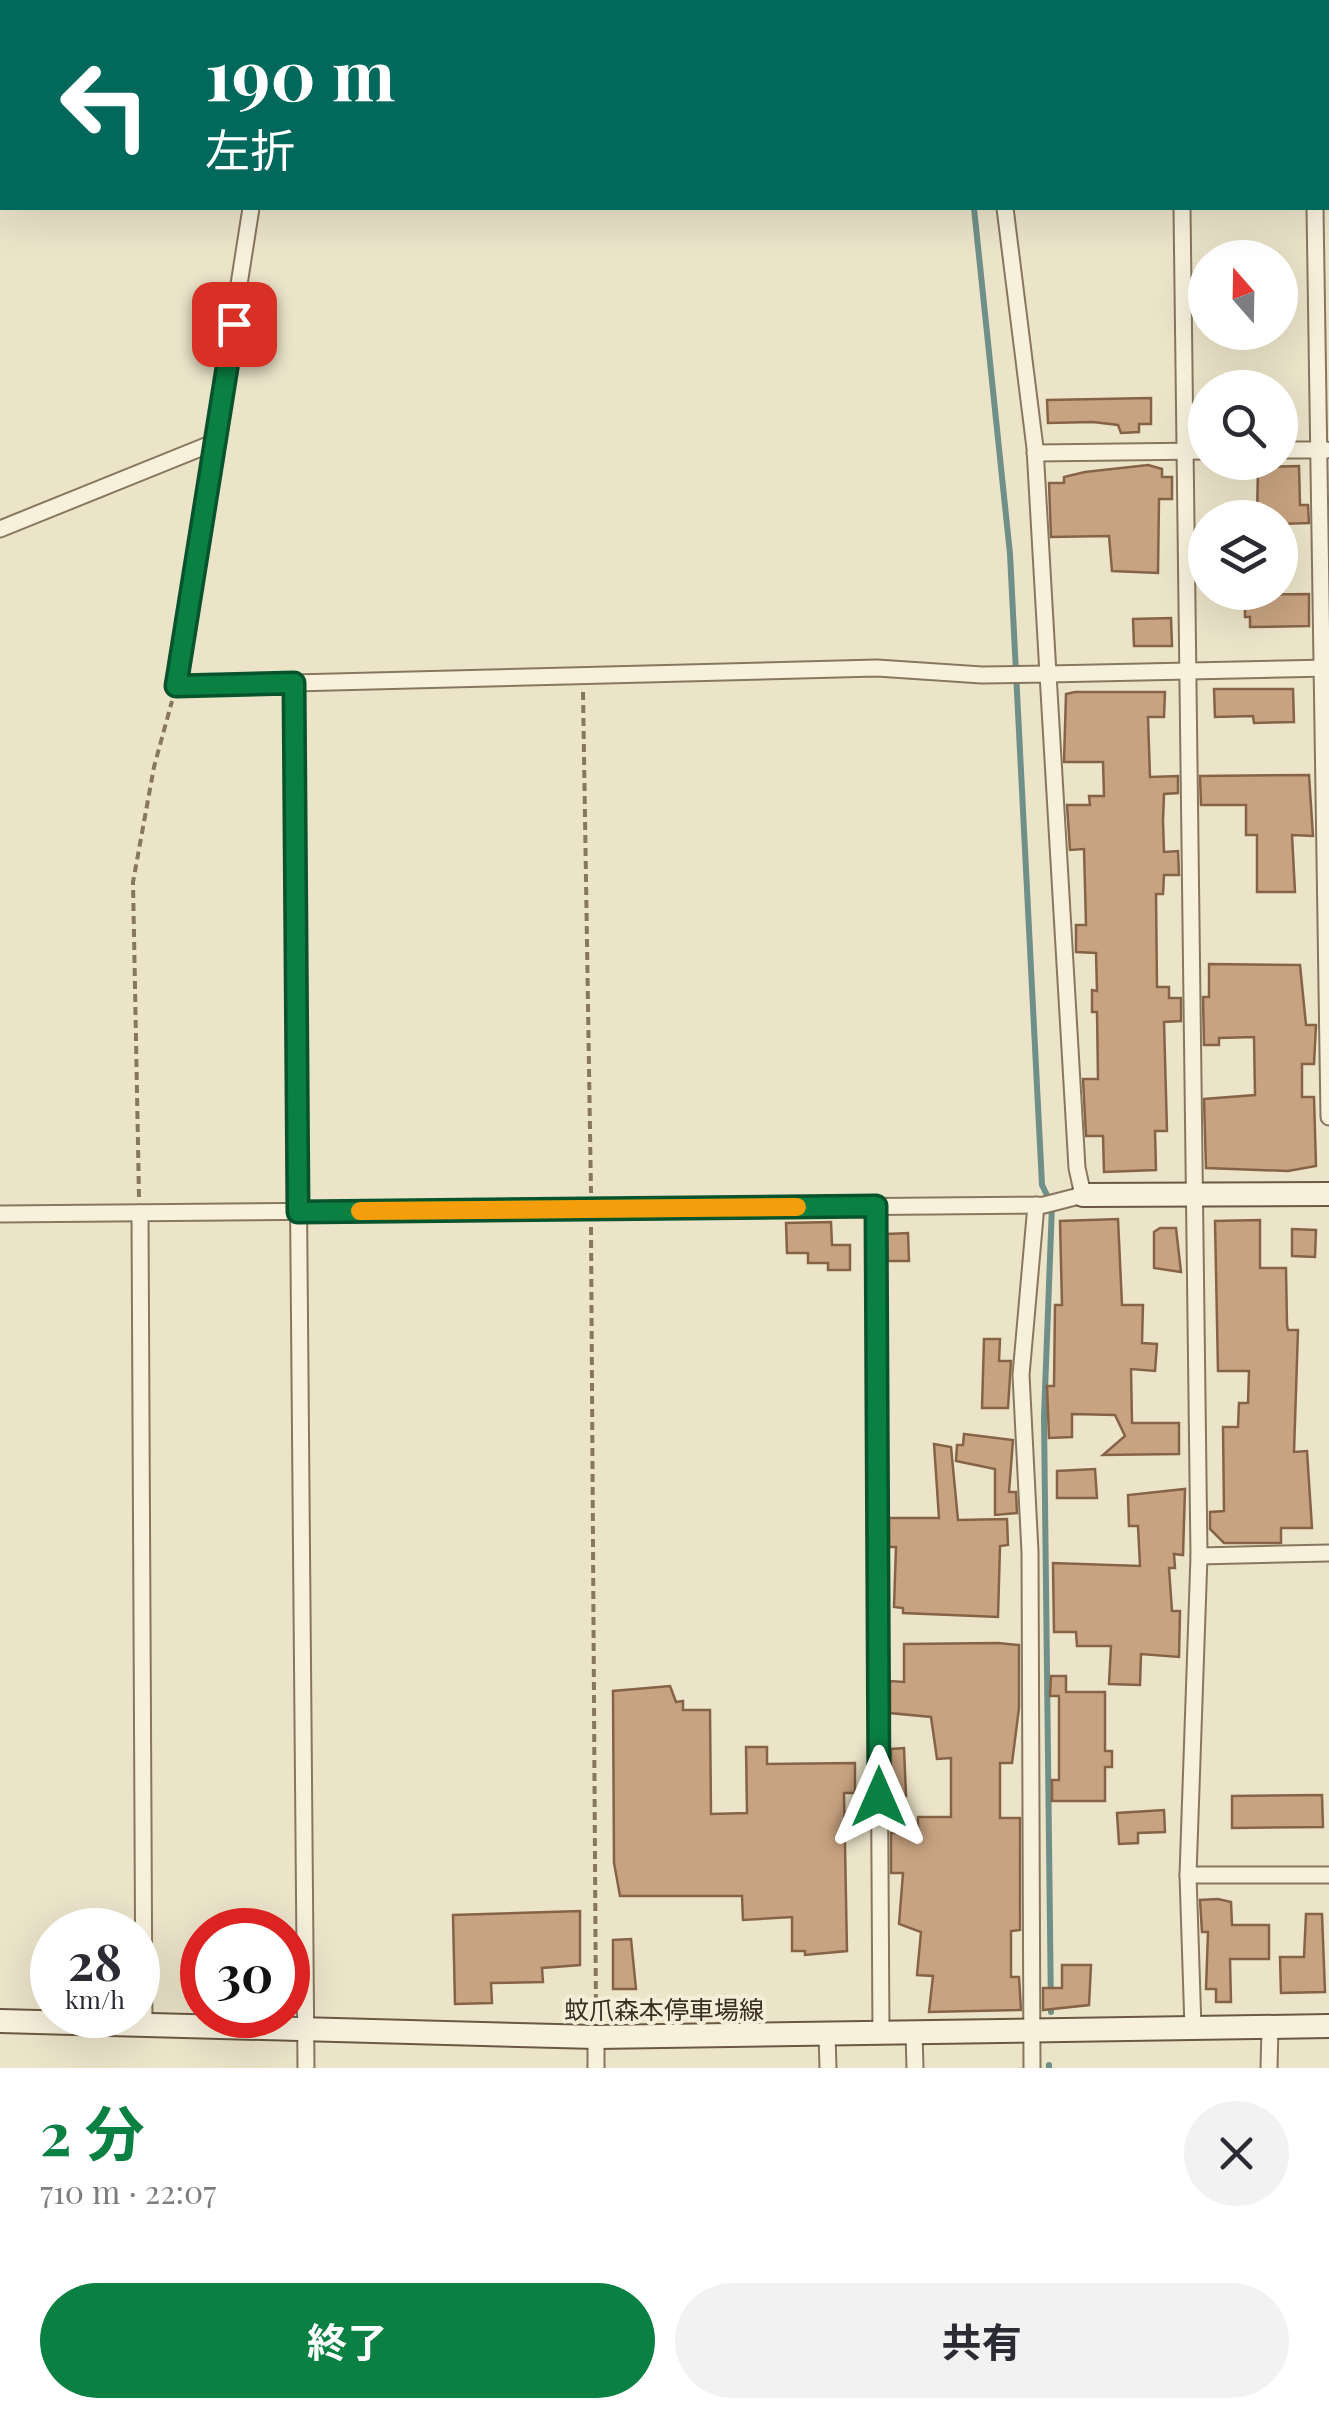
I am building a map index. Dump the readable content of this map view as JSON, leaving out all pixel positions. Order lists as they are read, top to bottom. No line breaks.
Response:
{"streets":{"main road":["蚊爪森本停車場線"]},"north":"top","page":{"turn":["190 m","左折"],"speed":"28 km/h","limit":"30","heading":["2 分","710 m · 22:07"],"buttons":["終了","共有"]}}
